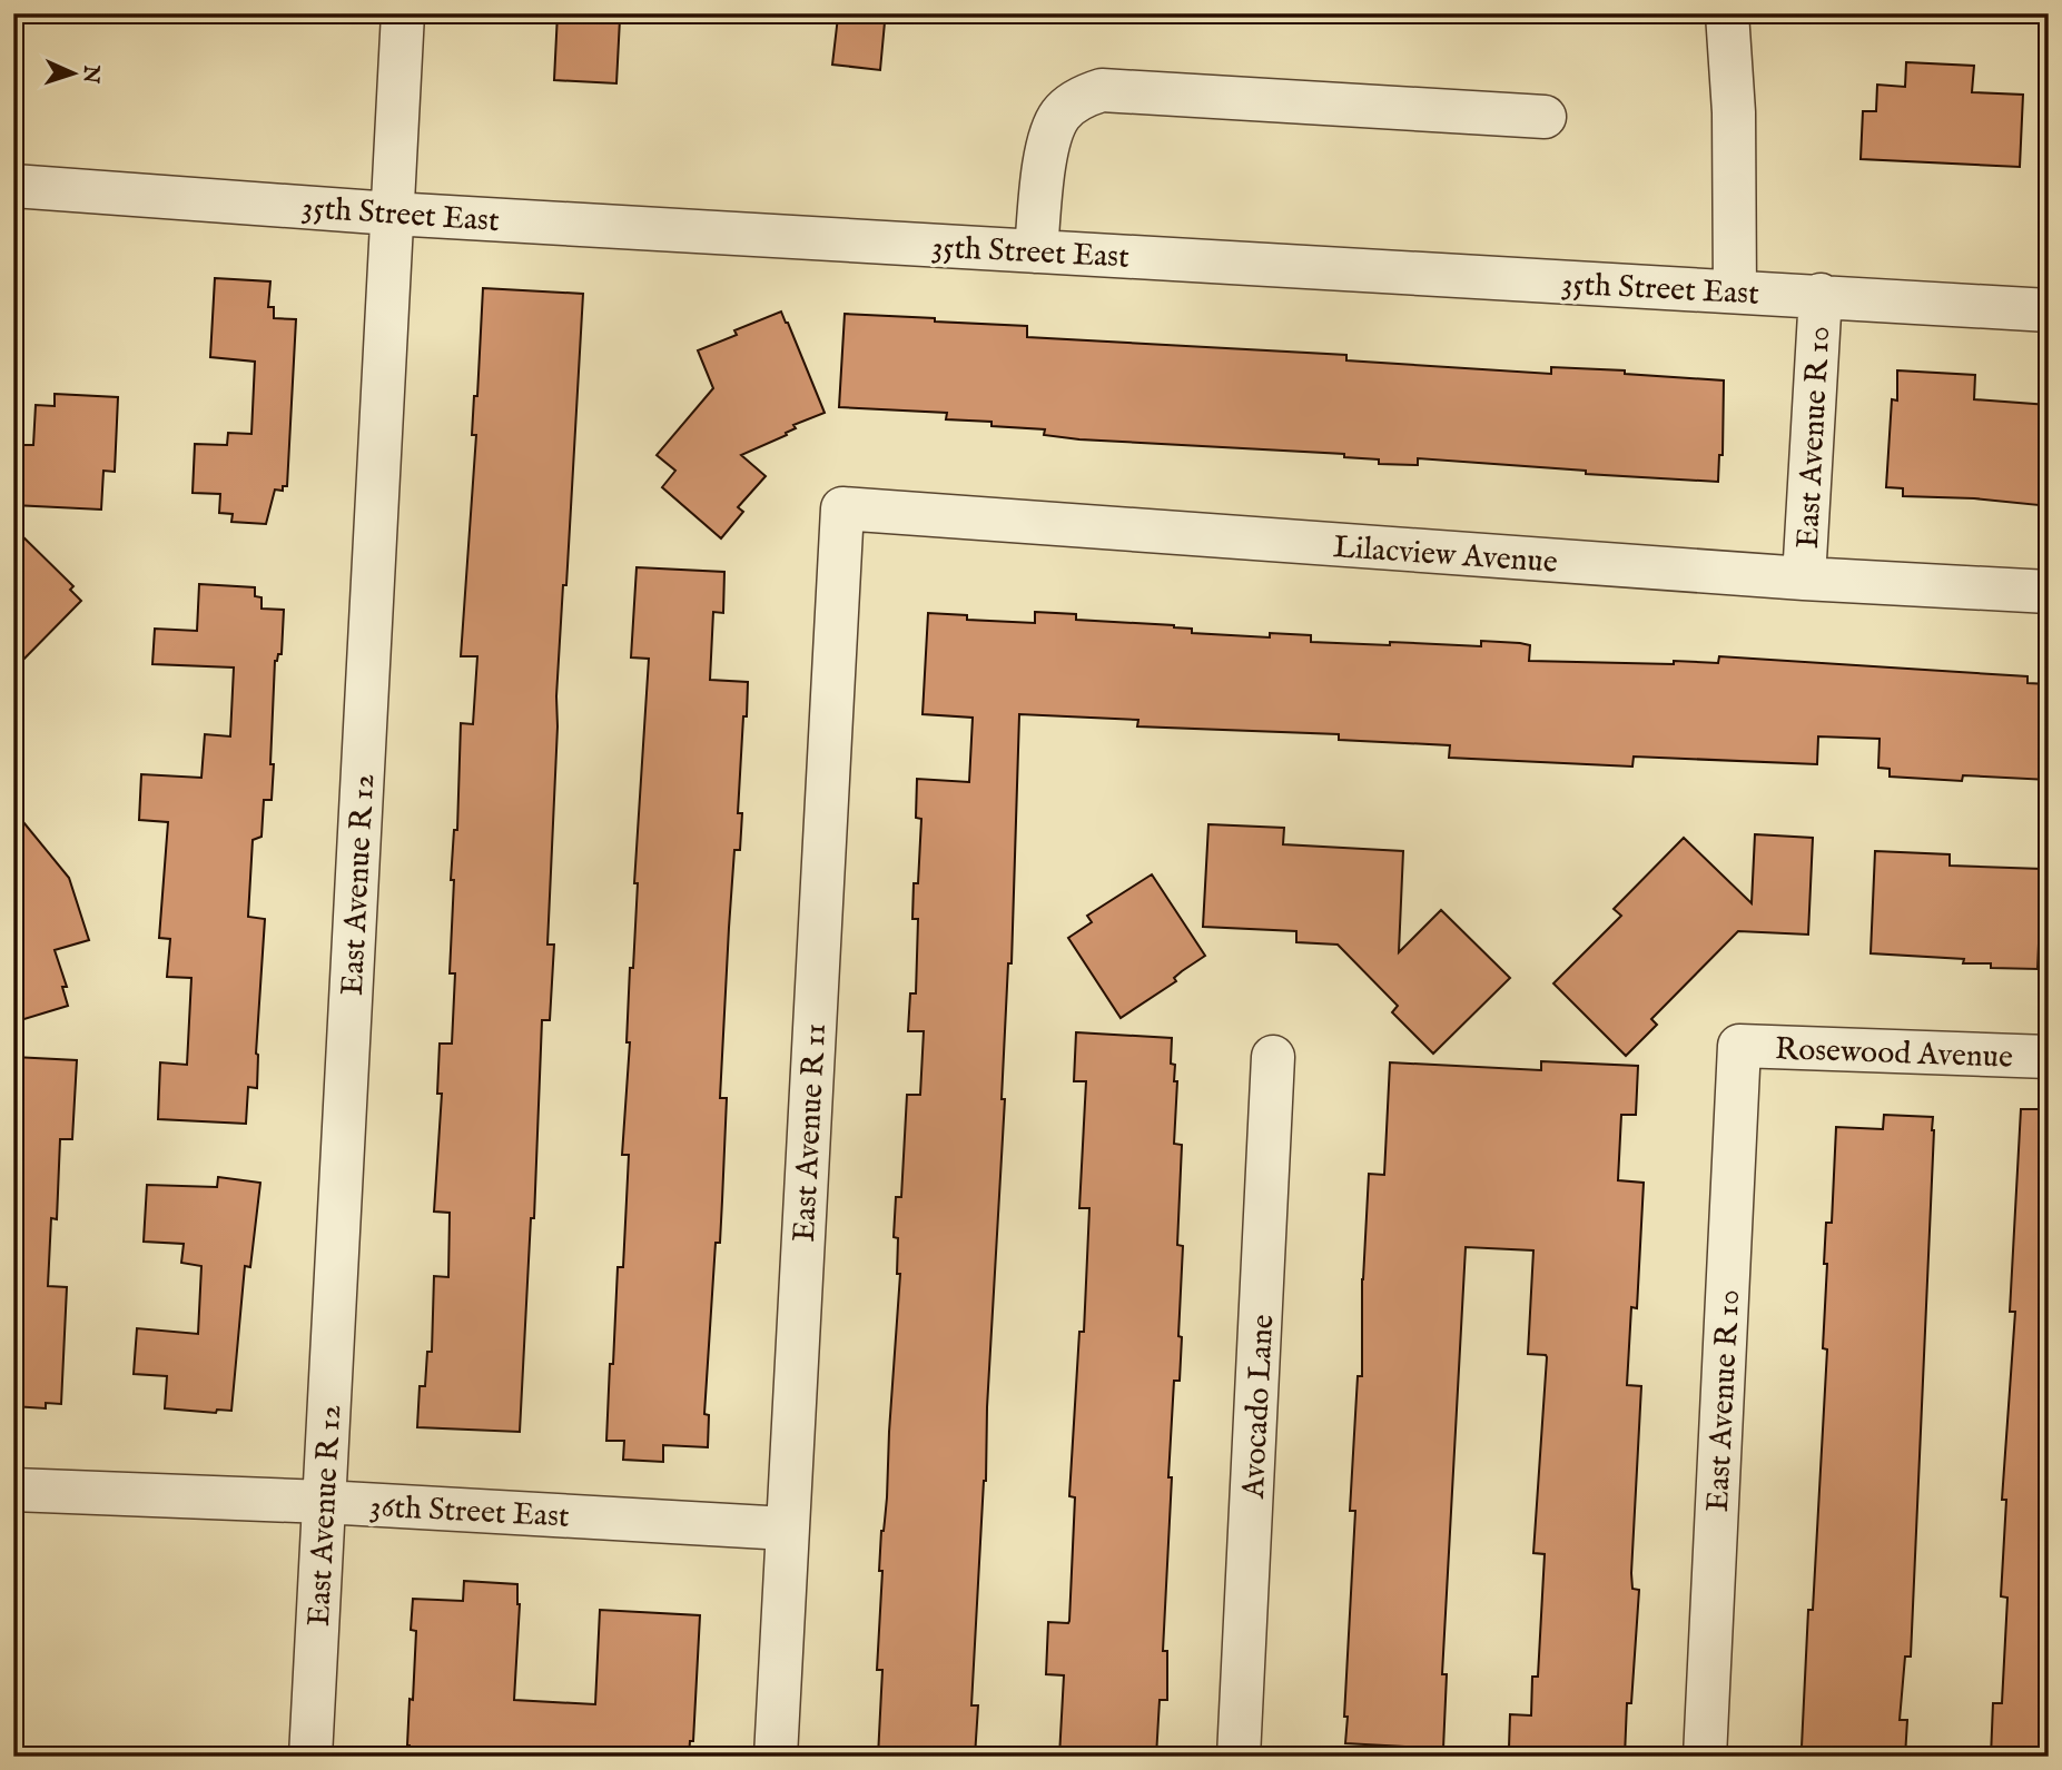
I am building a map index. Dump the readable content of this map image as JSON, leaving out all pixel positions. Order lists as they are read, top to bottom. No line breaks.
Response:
{"streets":{"street":["35th Street East","East Avenue R 10","Lilacview Avenue","East Avenue R 12","Rosewood Avenue","East Avenue R 11","Avocado Lane","36th Street East"]},"crossings":[["35th Street East","East Avenue R 10"],["35th Street East","East Avenue R 12"],["East Avenue R 10","Lilacview Avenue"],["East Avenue R 10","Rosewood Avenue"],["Lilacview Avenue","East Avenue R 11"],["East Avenue R 12","36th Street East"],["East Avenue R 11","36th Street East"]],"north":"right"}
